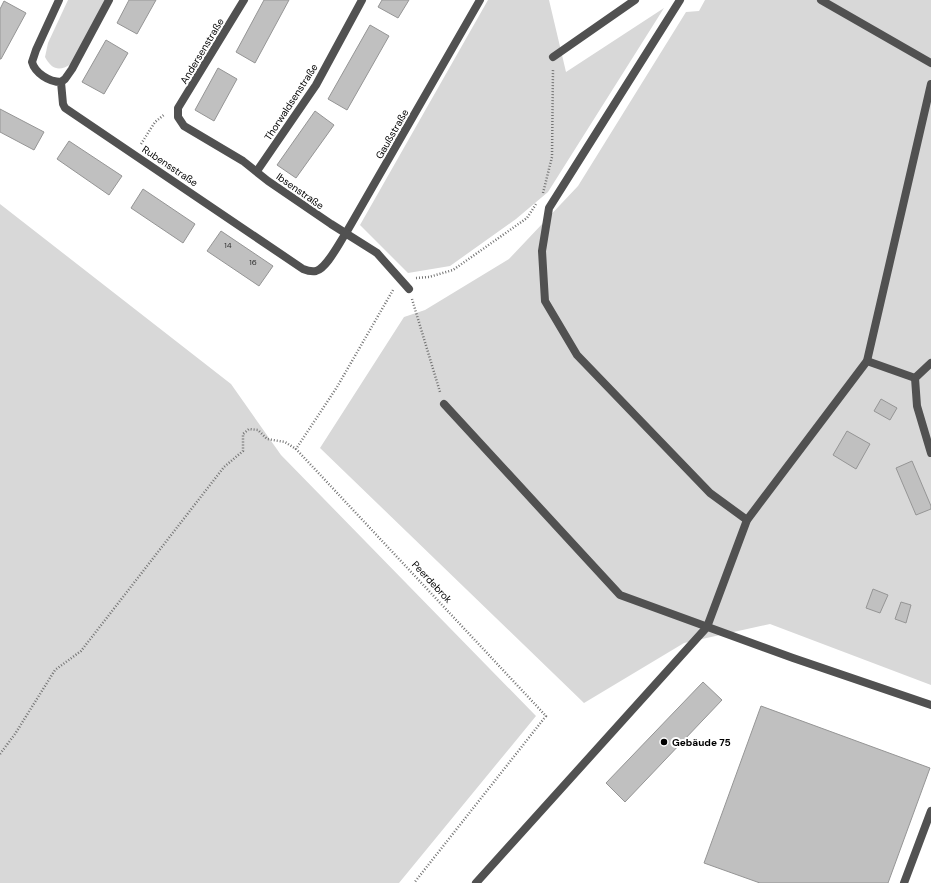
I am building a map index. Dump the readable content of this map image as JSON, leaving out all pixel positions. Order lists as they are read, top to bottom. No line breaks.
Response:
{"streets":{"street":["Andersenstraße","Thorwaldsenstraße","Gaußstraße","Rubensstraße","Ibsenstraße"],"path":["Peerdebrok"]},"crossings":[["Andersenstraße","Ibsenstraße"],["Thorwaldsenstraße","Ibsenstraße"],["Gaußstraße","Rubensstraße"],["Gaußstraße","Ibsenstraße"]],"places":["Gebäude 75"],"house_numbers":["14","16"]}
